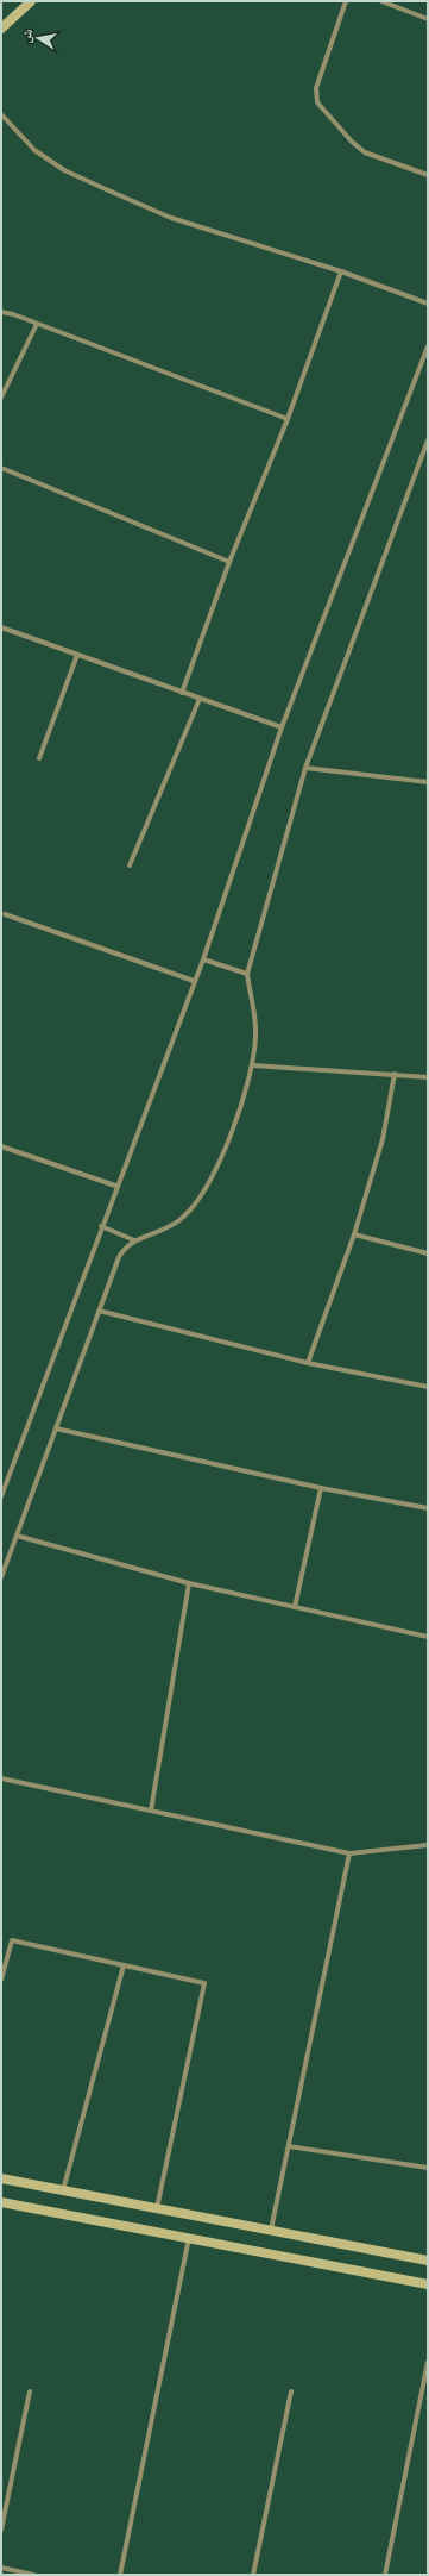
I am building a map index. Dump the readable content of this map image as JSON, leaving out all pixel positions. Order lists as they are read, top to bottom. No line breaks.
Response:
{"north":"left"}
